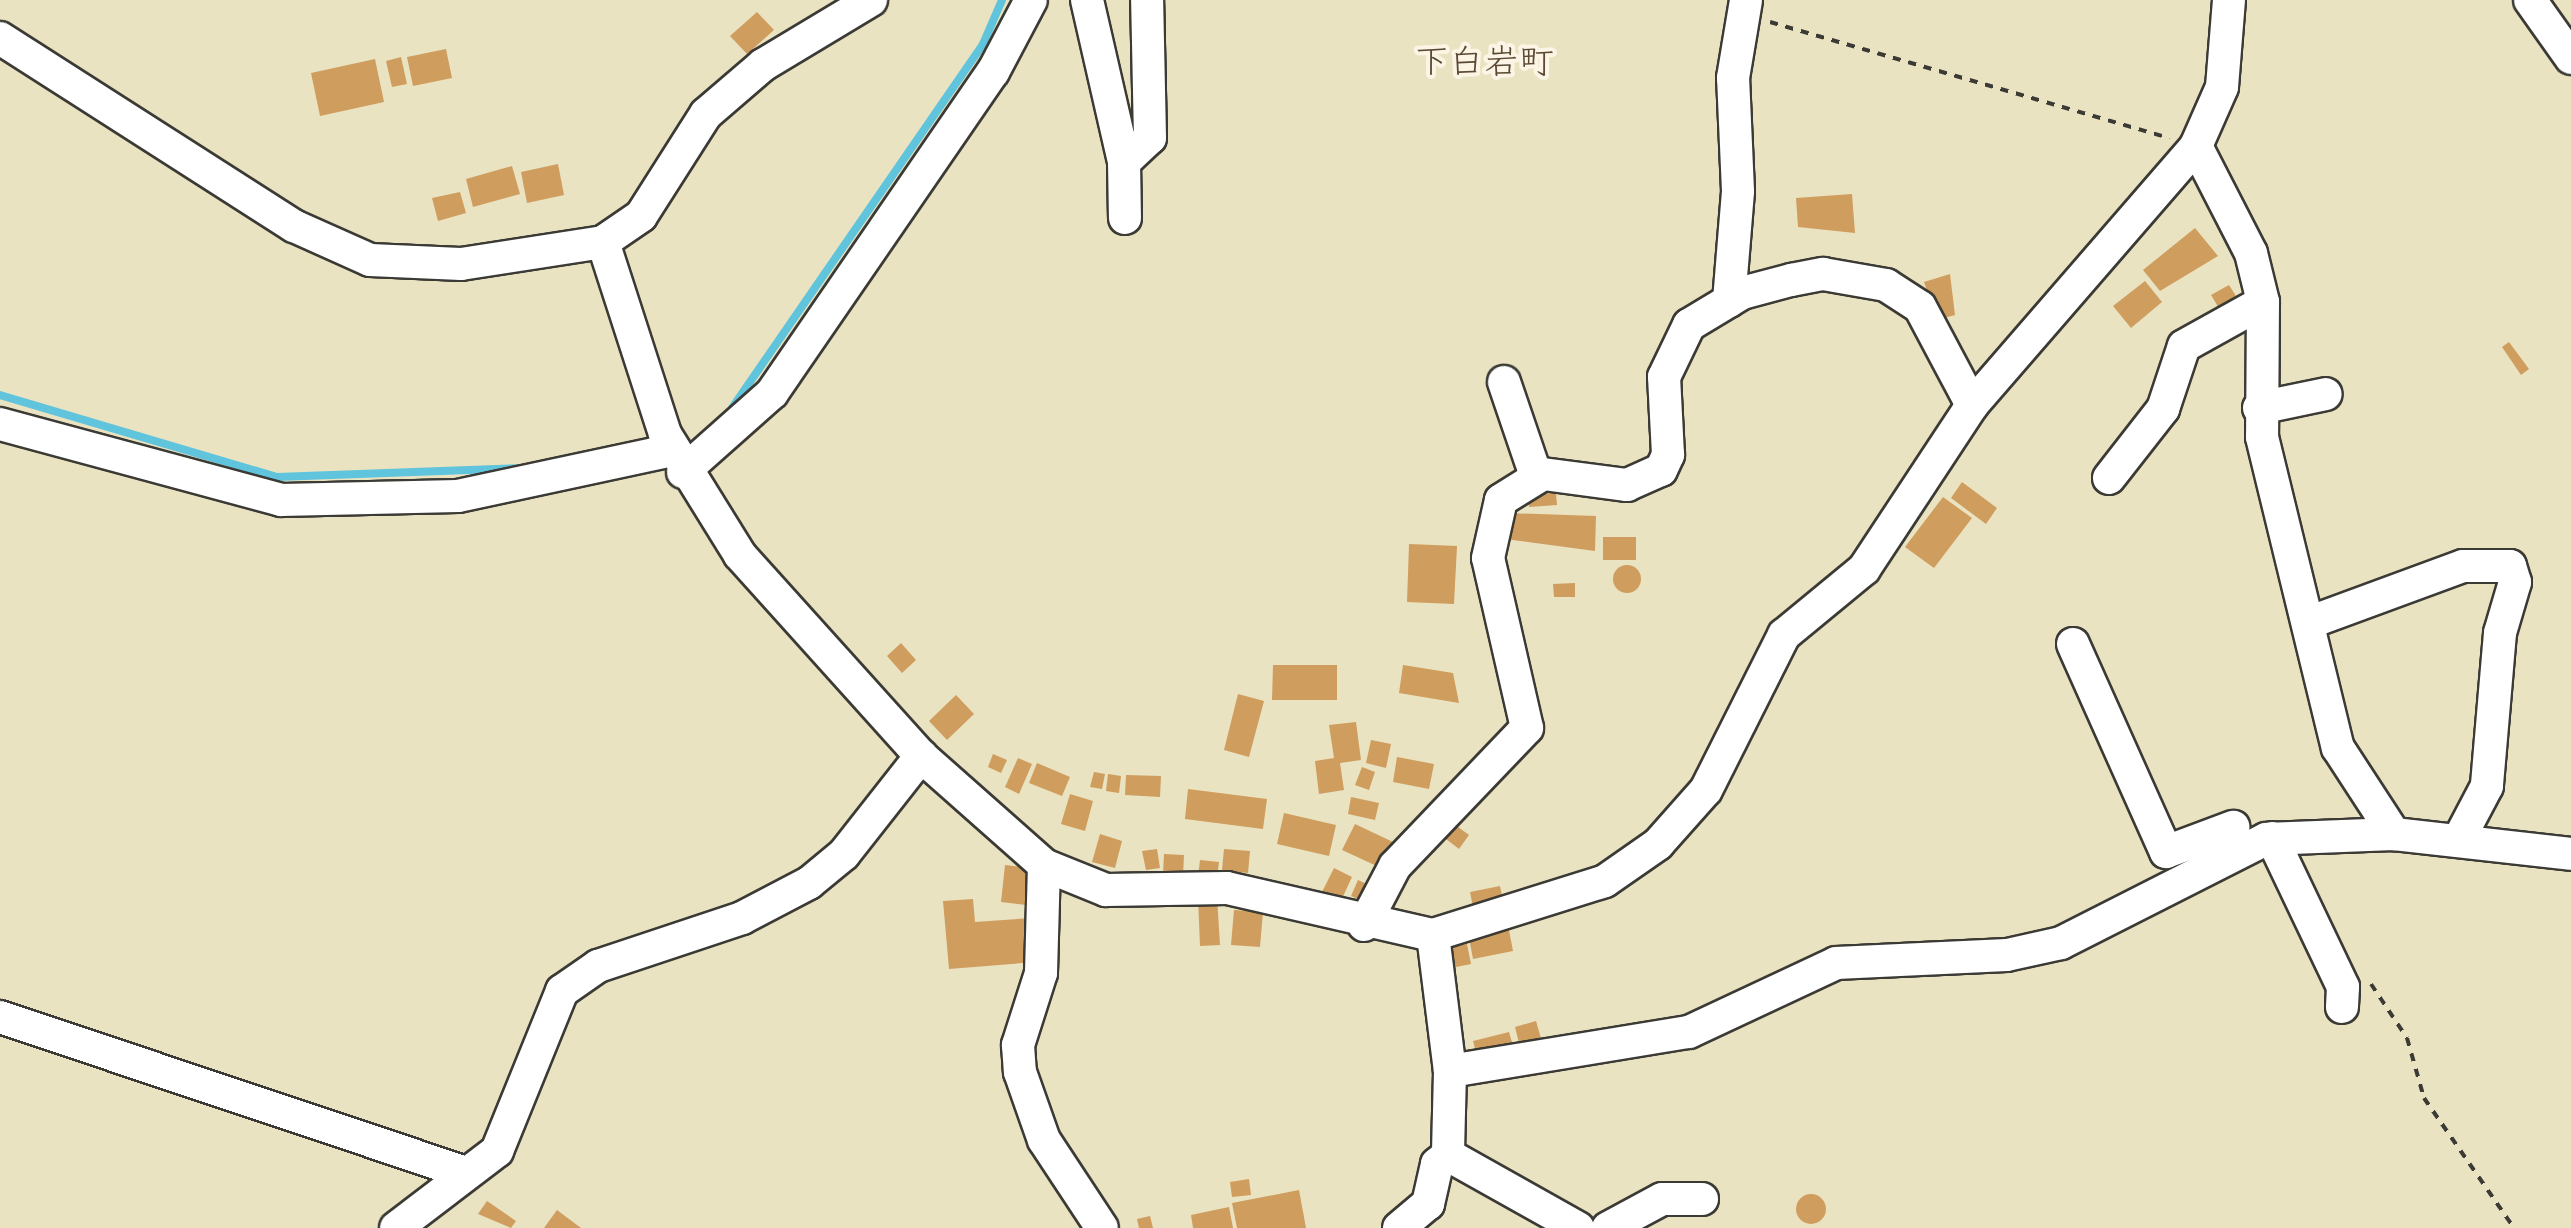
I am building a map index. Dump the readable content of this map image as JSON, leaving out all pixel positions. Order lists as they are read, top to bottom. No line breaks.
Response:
{"districts":["下白岩町"]}
